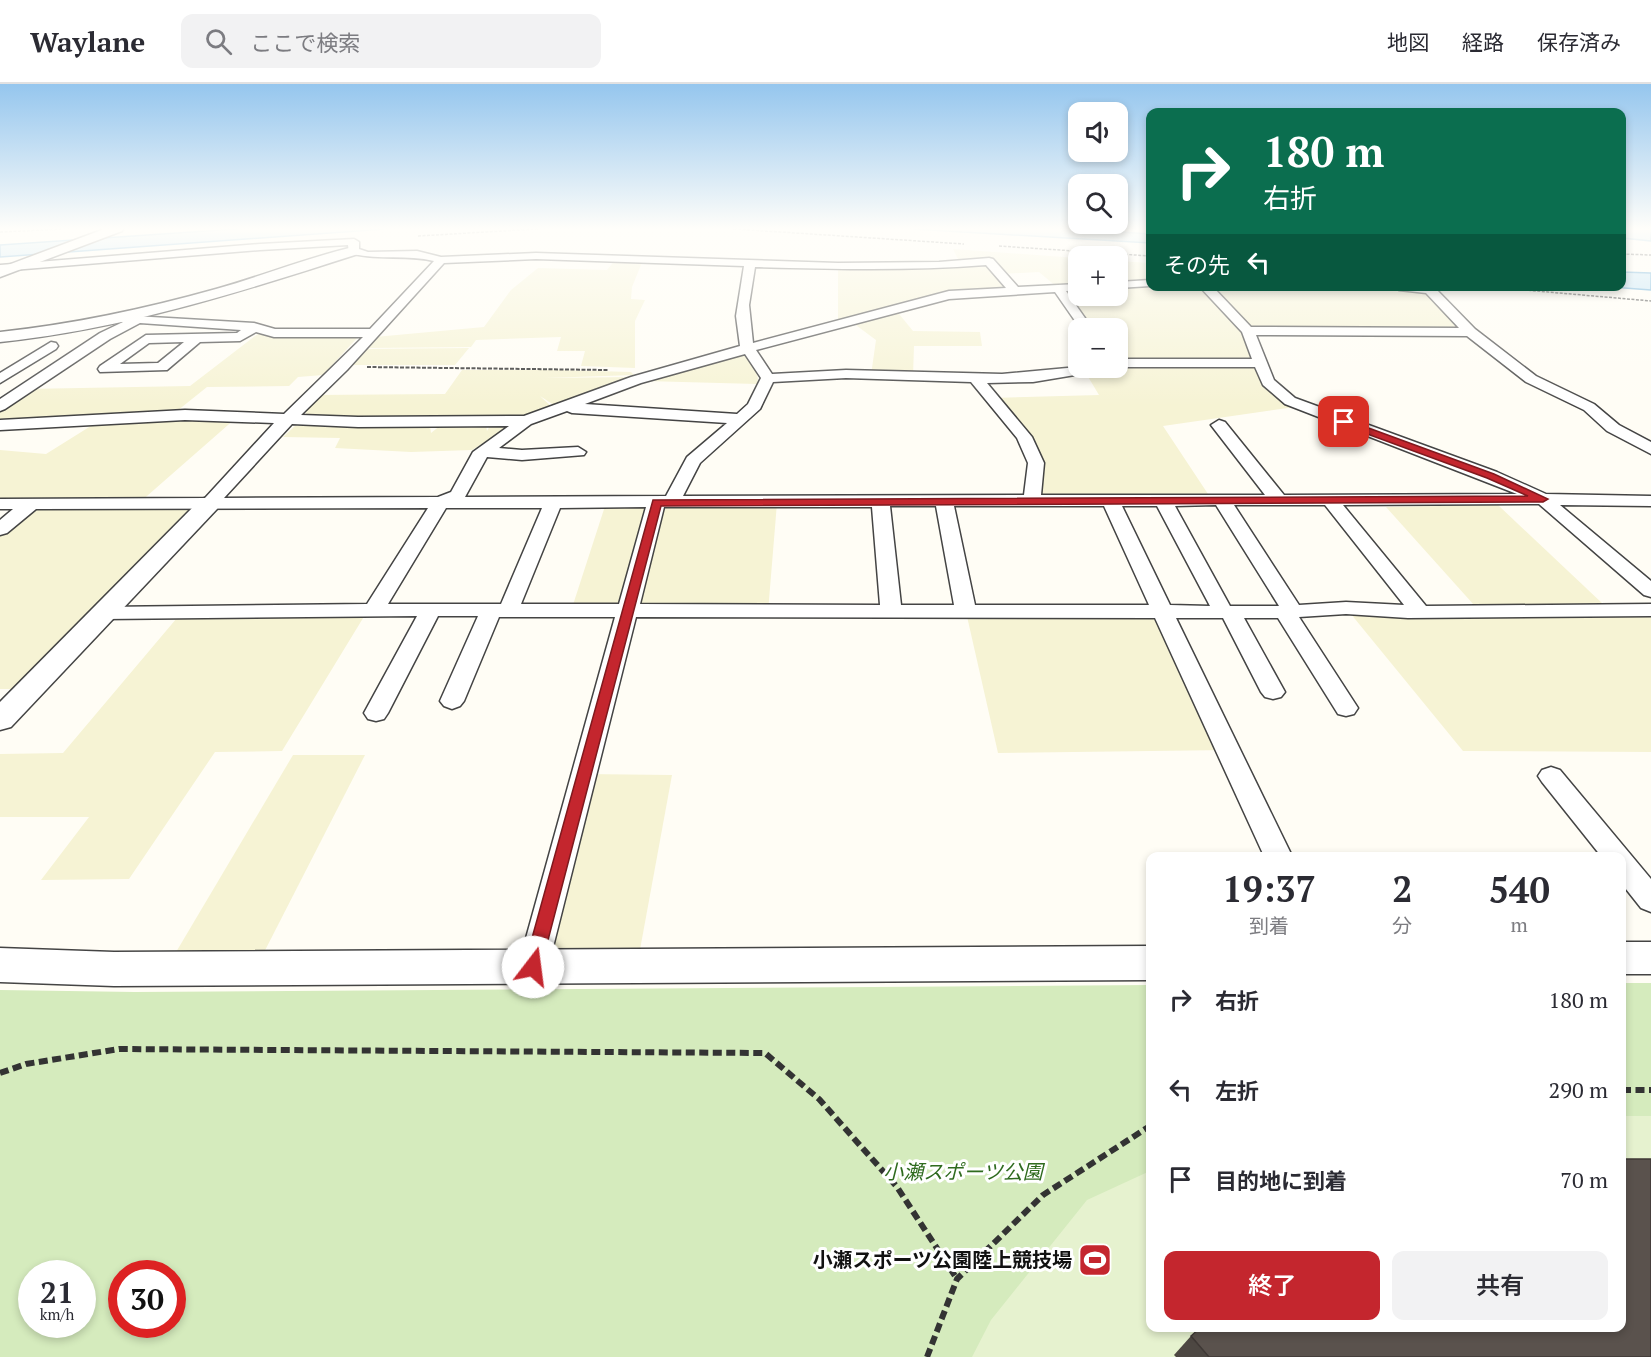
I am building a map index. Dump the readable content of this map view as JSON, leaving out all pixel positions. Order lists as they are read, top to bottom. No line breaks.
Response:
{"parks":["小瀬スポーツ公園"],"places":{"sports":["小瀬スポーツ公園陸上競技場"]},"page":{"header":"Waylane","search":"ここで検索","nav":["地図","経路","保存済み"],"map_buttons":["+","−"],"turn":["180 m","右折"],"then":"その先","eta":["19:37","到着","2","分","540","m"],"list":[{"name":"右折","value":"180 m"},{"name":"左折","value":"290 m"},{"name":"目的地に到着","value":"70 m"}],"buttons":["終了","共有"],"speed":"21 km/h","limit":"30"}}
